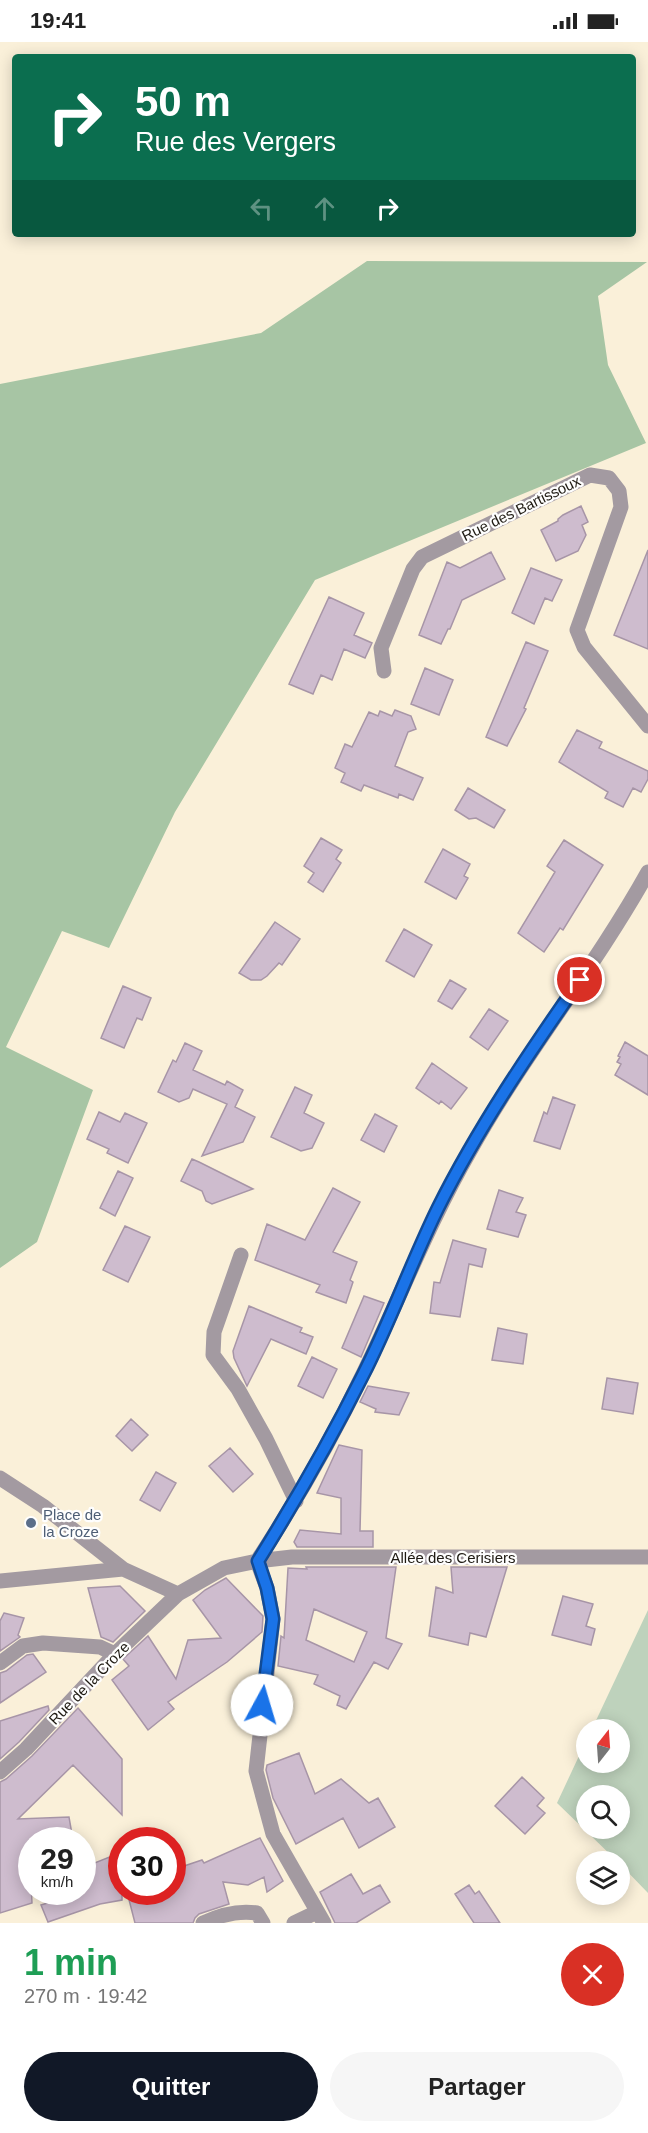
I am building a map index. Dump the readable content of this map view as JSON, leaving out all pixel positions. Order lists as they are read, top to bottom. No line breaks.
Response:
{"streets":{"street":["Rue des Bartissoux","Allée des Cerisiers","Rue de la Croze"]},"places":["Place de la Croze"],"north":"top","page":{"status":"19:41","turn":["50 m","Rue des Vergers"],"speed":"29 km/h","limit":"30","heading":["1 min","270 m · 19:42"],"buttons":["Quitter","Partager"]}}
